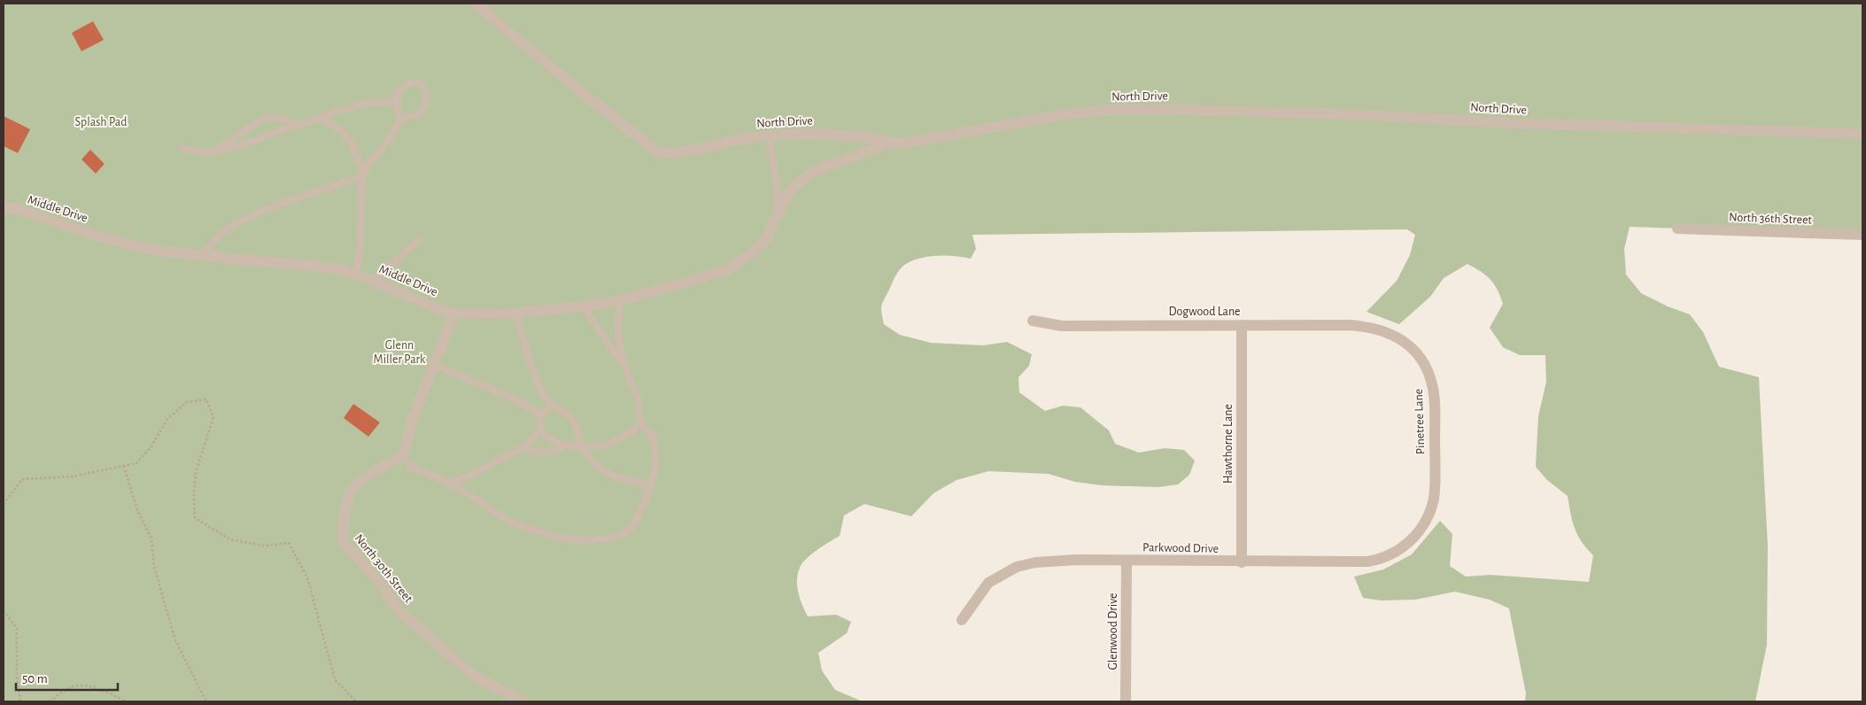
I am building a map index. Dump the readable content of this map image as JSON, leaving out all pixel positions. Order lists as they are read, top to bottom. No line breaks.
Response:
{"streets":{"street":["North Drive","Middle Drive","North 36th Street","Dogwood Lane","Pinetree Lane","Hawthorne Lane","Parkwood Drive","North 30th Street","Glenwood Drive"]},"crossings":[["North Drive","Middle Drive"],["Dogwood Lane","Pinetree Lane"],["Dogwood Lane","Hawthorne Lane"],["Pinetree Lane","Parkwood Drive"],["Hawthorne Lane","Parkwood Drive"],["Parkwood Drive","Glenwood Drive"]],"parks":["Splash Pad","Glenn Miller Park"],"scale_bar":"50 m"}
